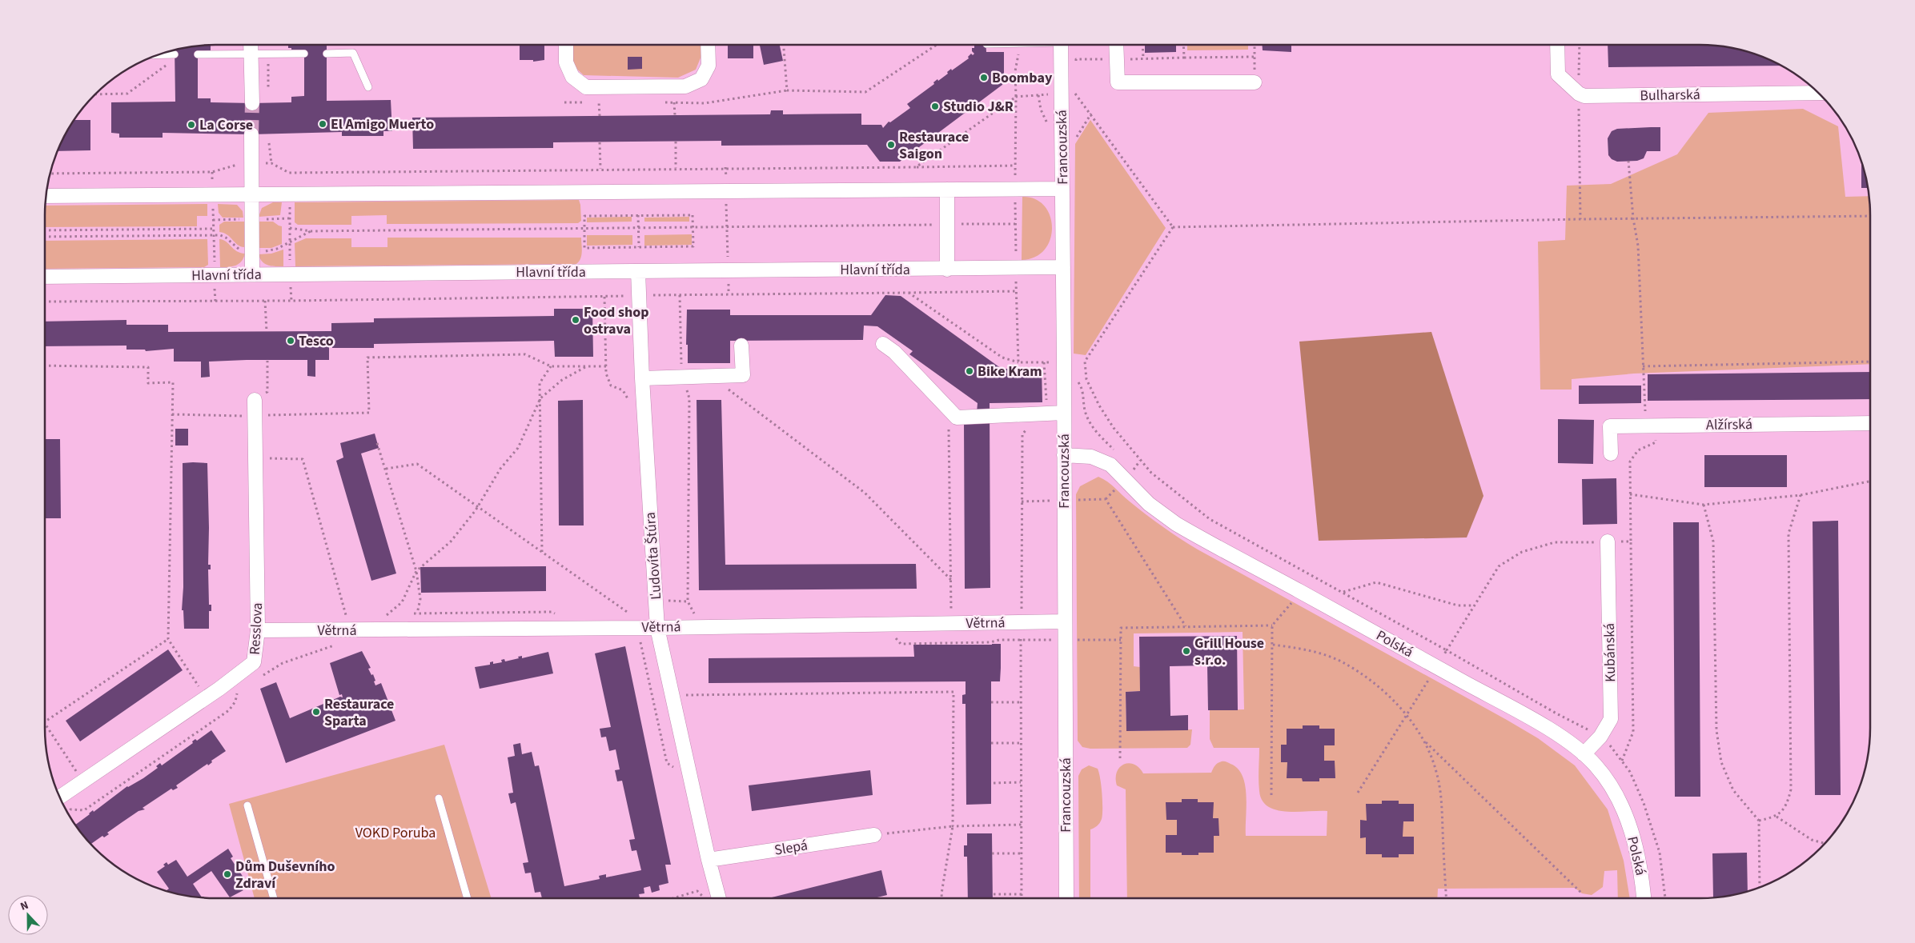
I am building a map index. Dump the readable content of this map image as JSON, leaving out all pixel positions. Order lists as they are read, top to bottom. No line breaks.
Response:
{"streets":{"street":["Bulharská","Francouzská","Hlavní třída","Alžírská","Ľudovíta Štúra","Větrná","Resslova","Polská","Kubánská","Slepá"]},"crossings":[["Francouzská","Hlavní třída"],["Francouzská","Větrná"],["Francouzská","Polská"],["Hlavní třída","Ľudovíta Štúra"],["Ľudovíta Štúra","Větrná"],["Ľudovíta Štúra","Slepá"],["Větrná","Resslova"],["Polská","Kubánská"]],"parks":["VOKD Poruba"],"places":["Boombay","Studio J&R","El Amigo Muerto","La Corse","Restaurace Saigon","Food shop ostrava","Tesco","Bike Kram","Grill House s.r.o.","Restaurace Sparta","Dům Duševního Zdraví"],"north":"top"}
